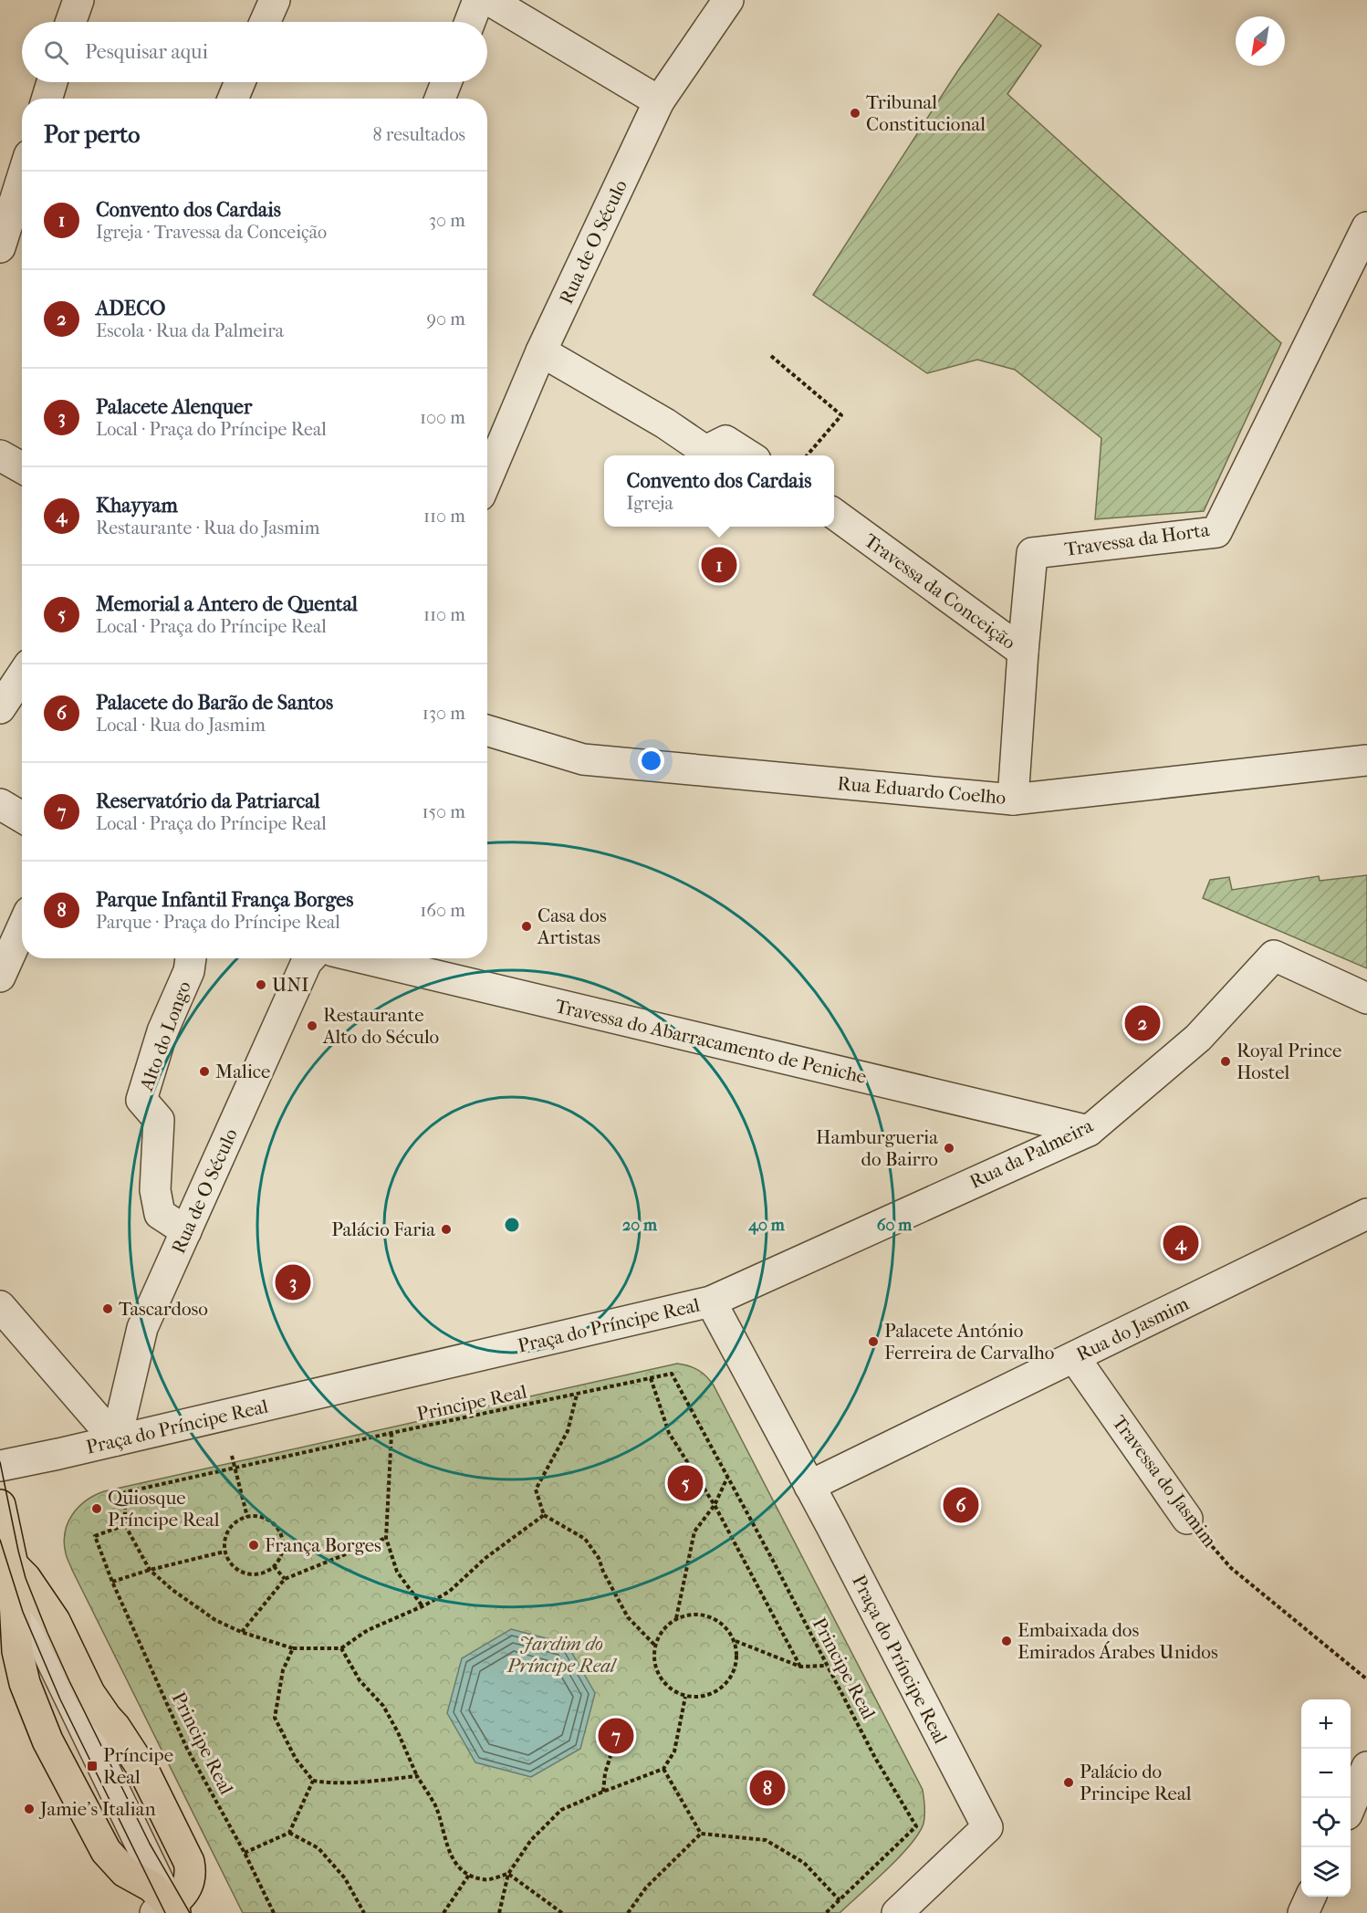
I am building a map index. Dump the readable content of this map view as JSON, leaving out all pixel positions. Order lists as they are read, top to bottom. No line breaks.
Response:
{"streets":{"street":["Rua de O Século","Travessa da Horta","Travessa da Conceição","Rua Eduardo Coelho","Alto do Longo","Travessa do Abarracamento de Peniche","Rua da Palmeira","Praça do Príncipe Real","Rua do Jasmim","Travessa do Jasmim"],"path":["Principe Real"]},"crossings":[["Rua de O Século","Alto do Longo"],["Rua de O Século","Praça do Príncipe Real"],["Travessa da Horta","Travessa da Conceição"],["Travessa da Horta","Rua Eduardo Coelho"],["Travessa do Abarracamento de Peniche","Rua da Palmeira"],["Rua da Palmeira","Praça do Príncipe Real"],["Praça do Príncipe Real","Rua do Jasmim"],["Rua do Jasmim","Travessa do Jasmim"]],"parks":["Jardim do Príncipe Real"],"places":{"other":["Tribunal Constitucional","Casa dos Artistas","UNI","Restaurante Alto do Século","Royal Prince Hostel","Malice","Hamburgueria do Bairro","Palácio Faria","Tascardoso","Palacete António Ferreira de Carvalho","Quiosque Príncipe Real","França Borges","Embaixada dos Emirados Árabes Unidos","Palácio do Principe Real","Jamie's Italian"],"transit":["Príncipe Real"]},"north":"bottom left","page":{"search":"Pesquisar aqui","heading":["Por perto","8 resultados"],"list":[{"mark":"1","name":"Convento dos Cardais","note":"Igreja · Travessa da Conceição","value":"30 m"},{"mark":"2","name":"ADECO","note":"Escola · Rua da Palmeira","value":"90 m"},{"mark":"3","name":"Palacete Alenquer","note":"Local · Praça do Príncipe Real","value":"100 m"},{"mark":"4","name":"Khayyam","note":"Restaurante · Rua do Jasmim","value":"110 m"},{"mark":"5","name":"Memorial a Antero de Quental","note":"Local · Praça do Príncipe Real","value":"110 m"},{"mark":"6","name":"Palacete do Barão de Santos","note":"Local · Rua do Jasmim","value":"130 m"},{"mark":"7","name":"Reservatório da Patriarcal","note":"Local · Praça do Príncipe Real","value":"150 m"},{"mark":"8","name":"Parque Infantil França Borges","note":"Parque · Praça do Príncipe Real","value":"160 m"}],"popup":["Convento dos Cardais","Igreja"],"pins":["1","2","4","3","5","6","7","8"],"map_buttons":["+","−"]},"rings":["20 m","40 m","60 m"]}
